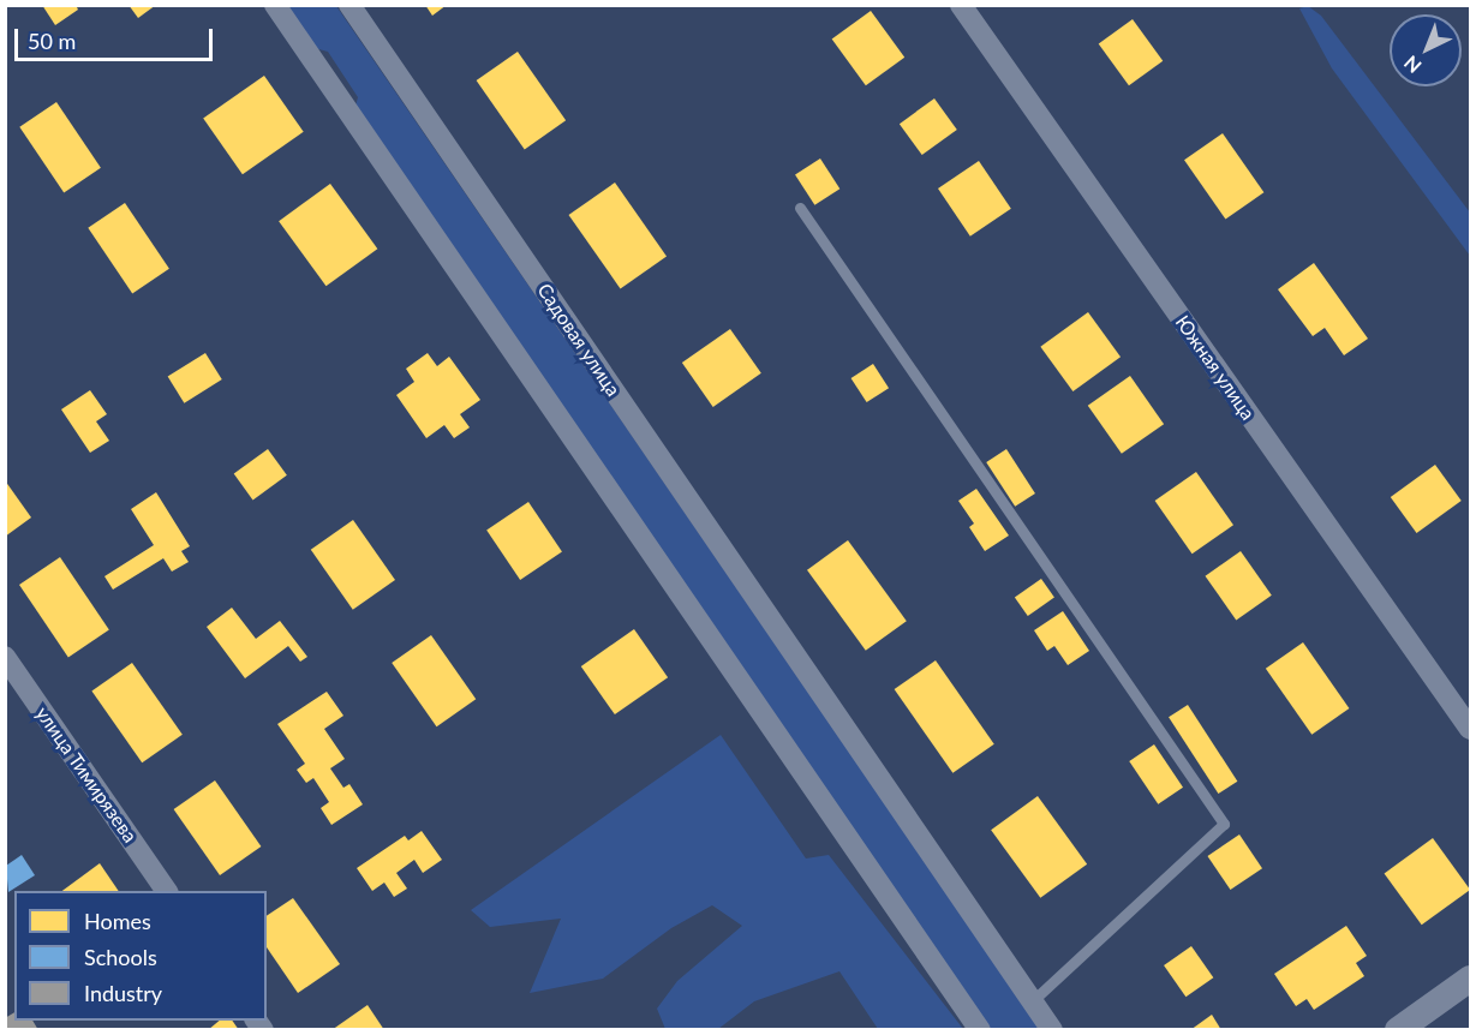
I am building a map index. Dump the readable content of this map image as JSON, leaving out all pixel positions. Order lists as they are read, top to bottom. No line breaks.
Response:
{"streets":{"street":["Садовая улица","Южная улица","улица Тимирязева"]},"legend":["Homes","Schools","Industry"],"scale_bar":"50 m","north":"bottom left"}
